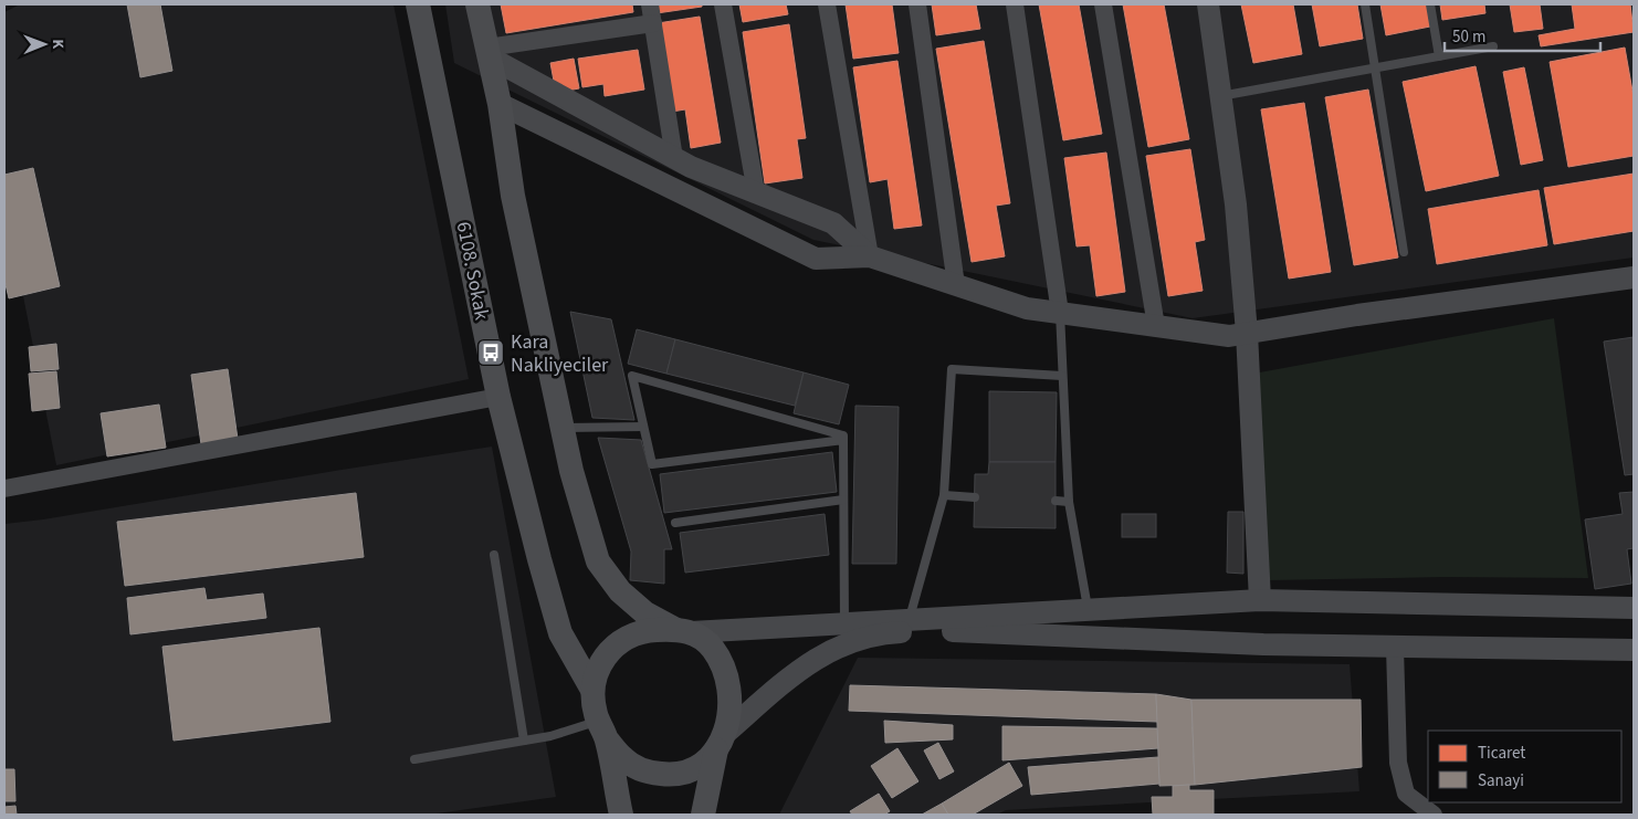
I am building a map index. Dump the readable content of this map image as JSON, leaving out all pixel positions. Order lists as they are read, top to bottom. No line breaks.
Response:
{"streets":{"main road":["6108. Sokak"]},"places":{"bus stop":["Kara Nakliyeciler"]},"legend":["Ticaret","Sanayi"],"scale_bar":"50 m","north":"right"}
